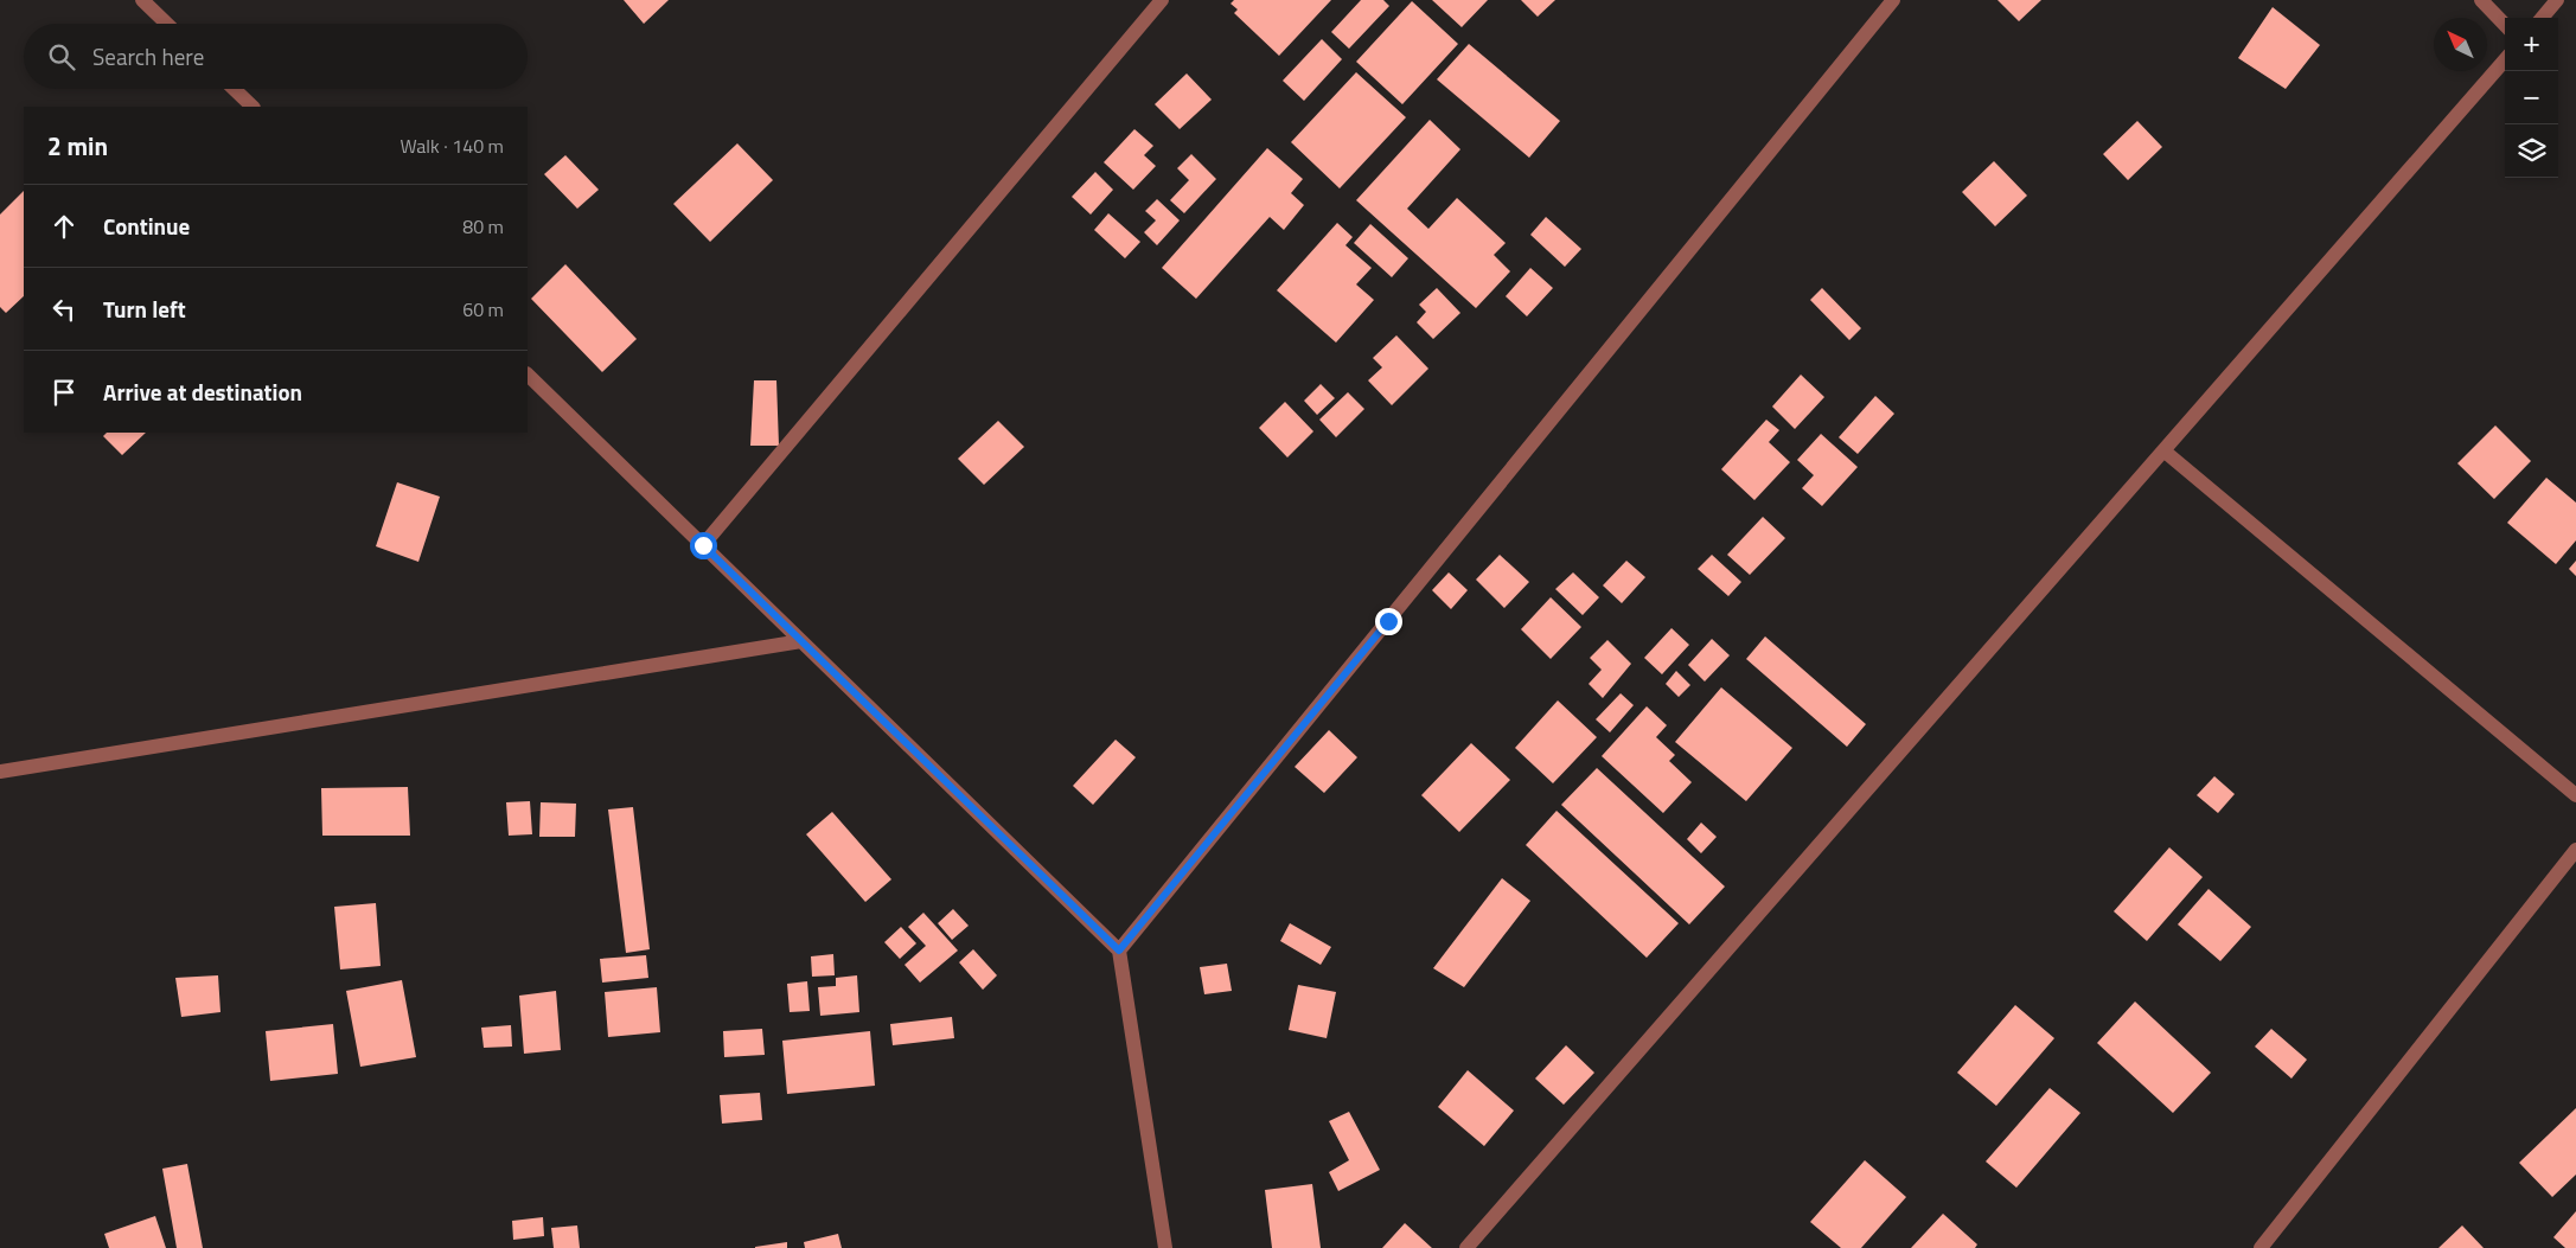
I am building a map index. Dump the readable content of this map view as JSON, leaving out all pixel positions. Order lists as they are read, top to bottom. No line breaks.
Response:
{"north":"top left","page":{"map_buttons":["+","−"],"search":"Search here","heading":["2 min","Walk · 140 m"],"list":[["Continue","80 m"],["Turn left","60 m"],"Arrive at destination"]}}
